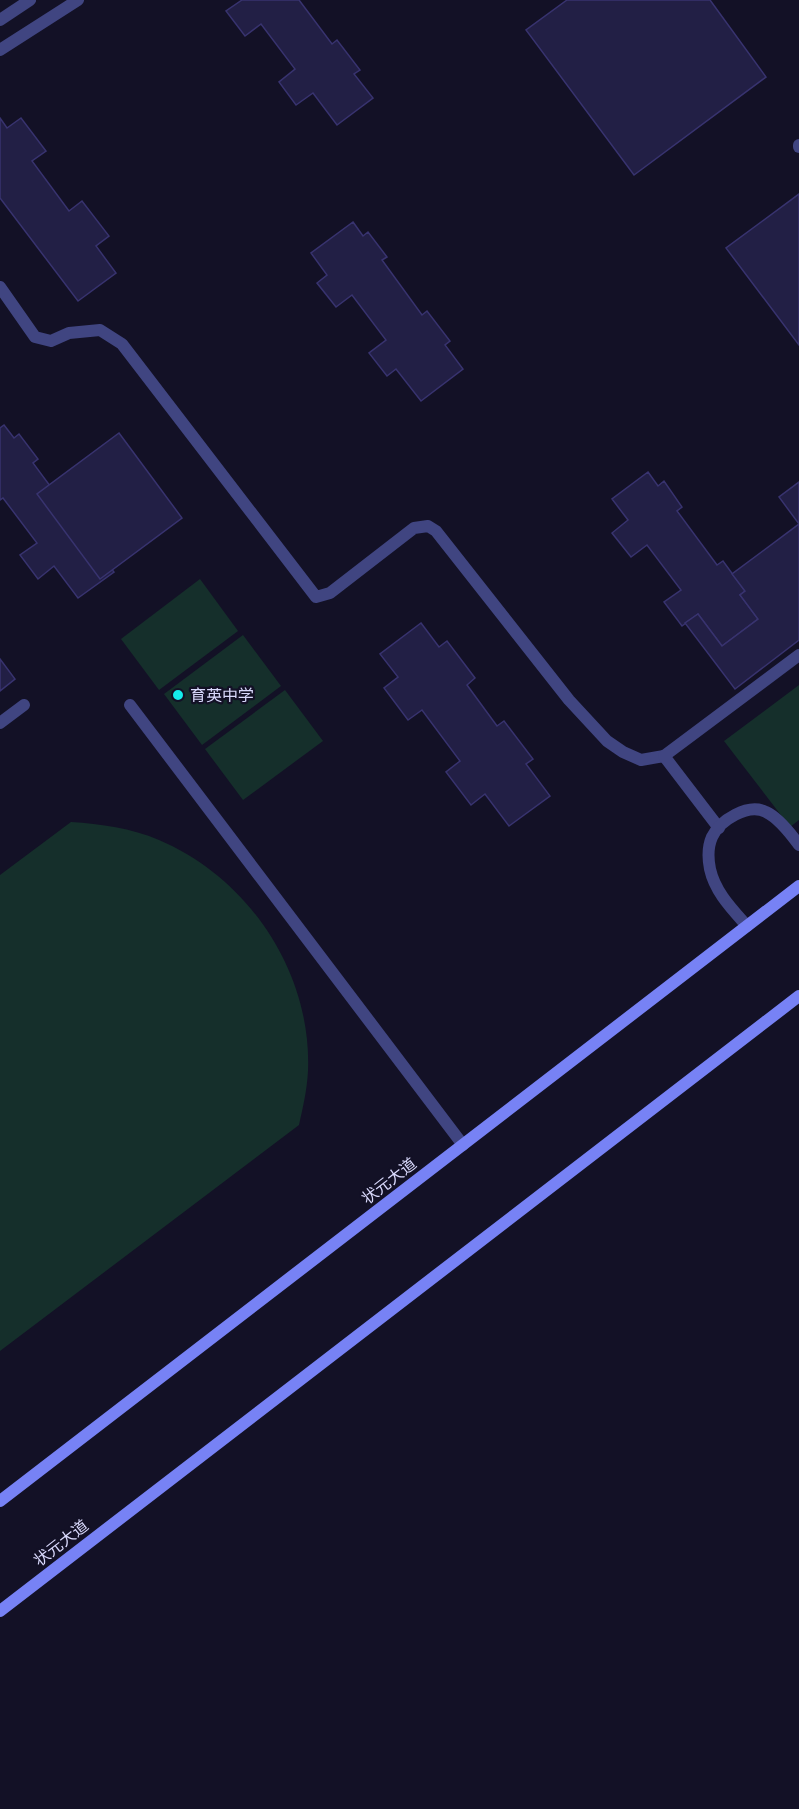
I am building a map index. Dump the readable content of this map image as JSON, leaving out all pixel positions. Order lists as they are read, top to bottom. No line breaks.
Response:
{"streets":{"main road":["状元大道"]},"places":["育英中学"]}
